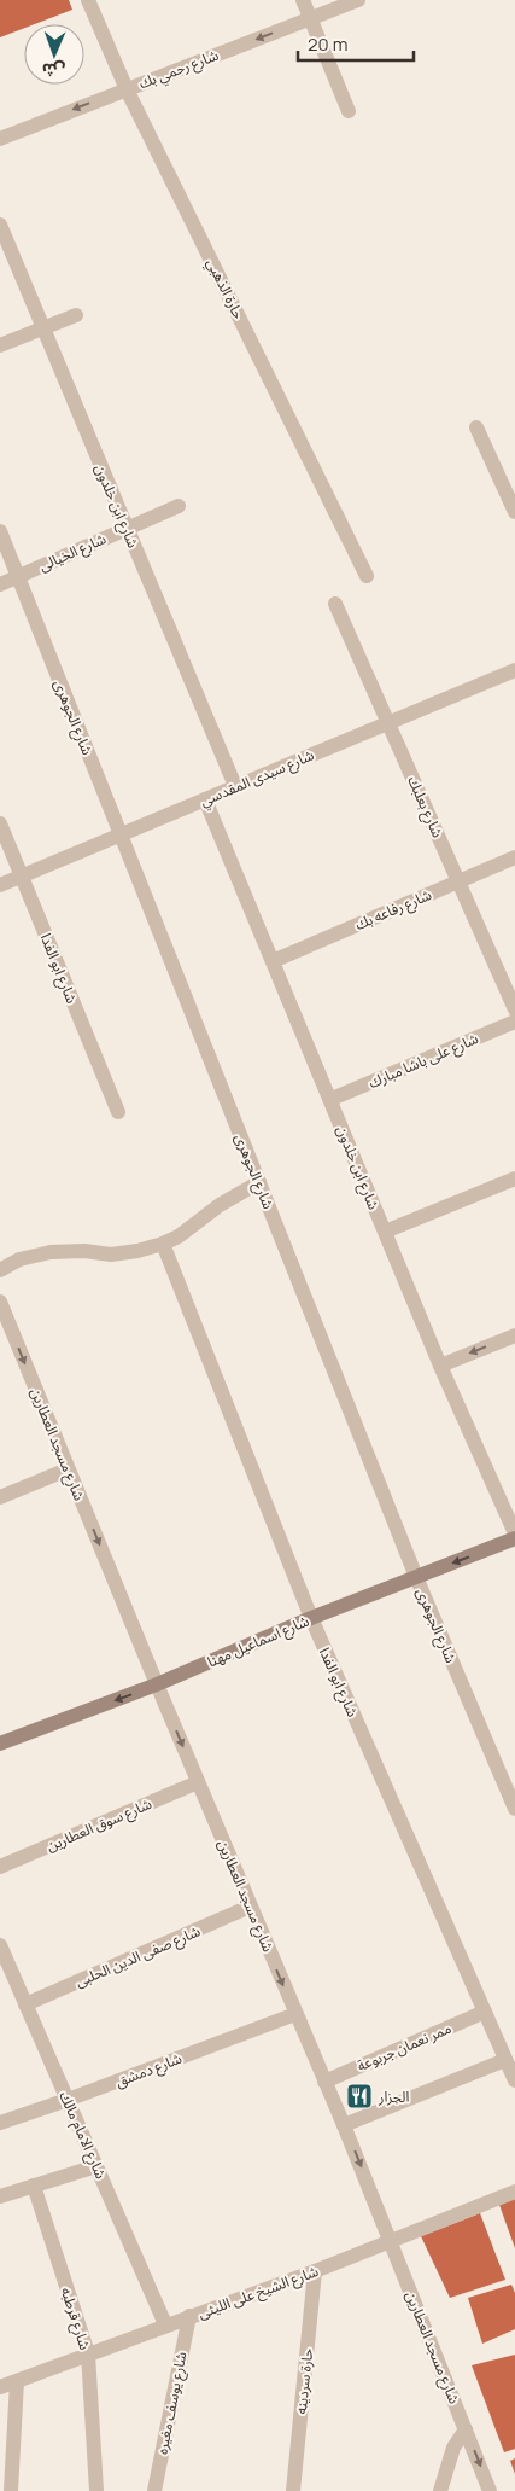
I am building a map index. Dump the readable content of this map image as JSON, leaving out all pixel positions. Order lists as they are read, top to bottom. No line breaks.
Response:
{"streets":{"main road":["شارع اسماعيل مهنا"],"street":["شارع رحمي بك","حارة الذهبي","شارع ابن خلدون","شارع الخيالى","شارع الجوهرى","شارع سيدى المقدسي","شارع بعلبك","شارع رفاعه بك","شارع ابو الفدا","شارع على باشا مبارك","شارع مسجد العطارين","شارع سوق العطارين","شارع صفى الدين الحلبى","ممر نعمان جربوعة","شارع دمشق","شارع الامام مالك","شارع الشيخ على الليثى","شارع قرطبه","حارة سردينه","شارع يوسف مغيره"]},"crossings":[["شارع رحمي بك","حارة الذهبي"],["شارع ابن خلدون","شارع الخيالى"],["شارع ابن خلدون","شارع سيدى المقدسي"],["شارع ابن خلدون","شارع رفاعه بك"],["شارع ابن خلدون","شارع على باشا مبارك"],["شارع ابن خلدون","شارع اسماعيل مهنا"],["شارع الخيالى","شارع الجوهرى"],["شارع الجوهرى","شارع سيدى المقدسي"],["شارع الجوهرى","شارع اسماعيل مهنا"],["شارع سيدى المقدسي","شارع بعلبك"],["شارع سيدى المقدسي","شارع ابو الفدا"],["شارع بعلبك","شارع رفاعه بك"],["شارع ابو الفدا","شارع اسماعيل مهنا"],["شارع ابو الفدا","ممر نعمان جربوعة"],["شارع مسجد العطارين","شارع اسماعيل مهنا"],["شارع مسجد العطارين","شارع سوق العطارين"],["شارع مسجد العطارين","شارع صفى الدين الحلبى"],["شارع مسجد العطارين","ممر نعمان جربوعة"],["شارع مسجد العطارين","شارع دمشق"],["شارع مسجد العطارين","شارع الشيخ على الليثى"],["شارع صفى الدين الحلبى","شارع الامام مالك"],["شارع دمشق","شارع الامام مالك"],["شارع الامام مالك","شارع الشيخ على الليثى"],["شارع الشيخ على الليثى","شارع قرطبه"],["شارع الشيخ على الليثى","حارة سردينه"],["شارع الشيخ على الليثى","شارع يوسف مغيره"]],"one_way":["شارع رحمي بك","شارع مسجد العطارين","شارع اسماعيل مهنا"],"places":{"restaurant":["الجزار"]},"scale_bar":"20 m","north":"bottom"}
